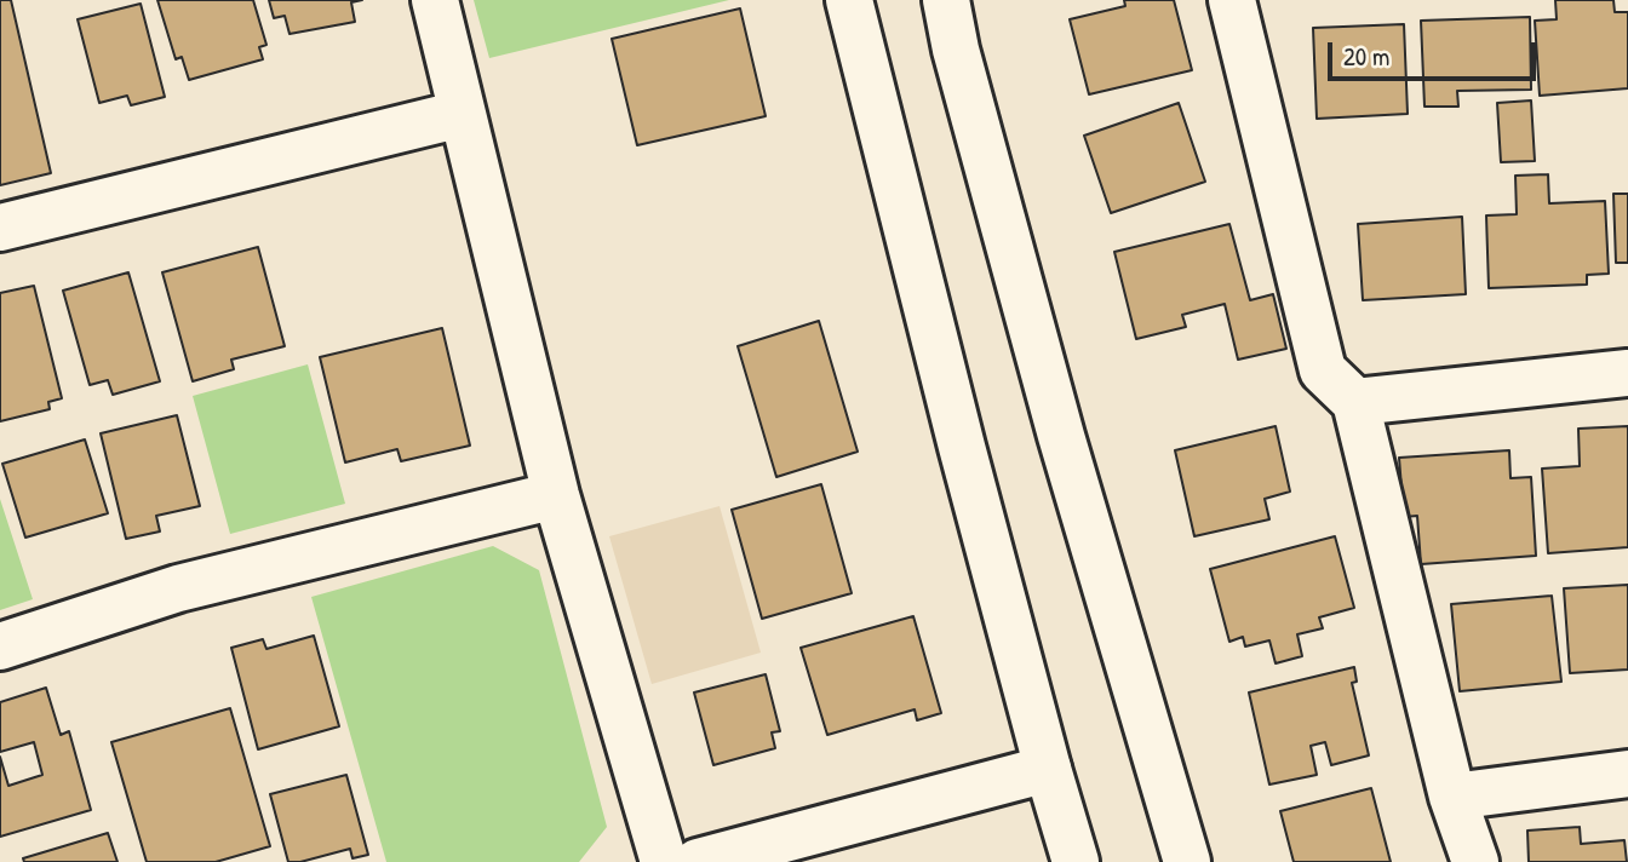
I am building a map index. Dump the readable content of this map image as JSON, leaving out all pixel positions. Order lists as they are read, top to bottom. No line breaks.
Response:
{"scale_bar":"20 m"}
